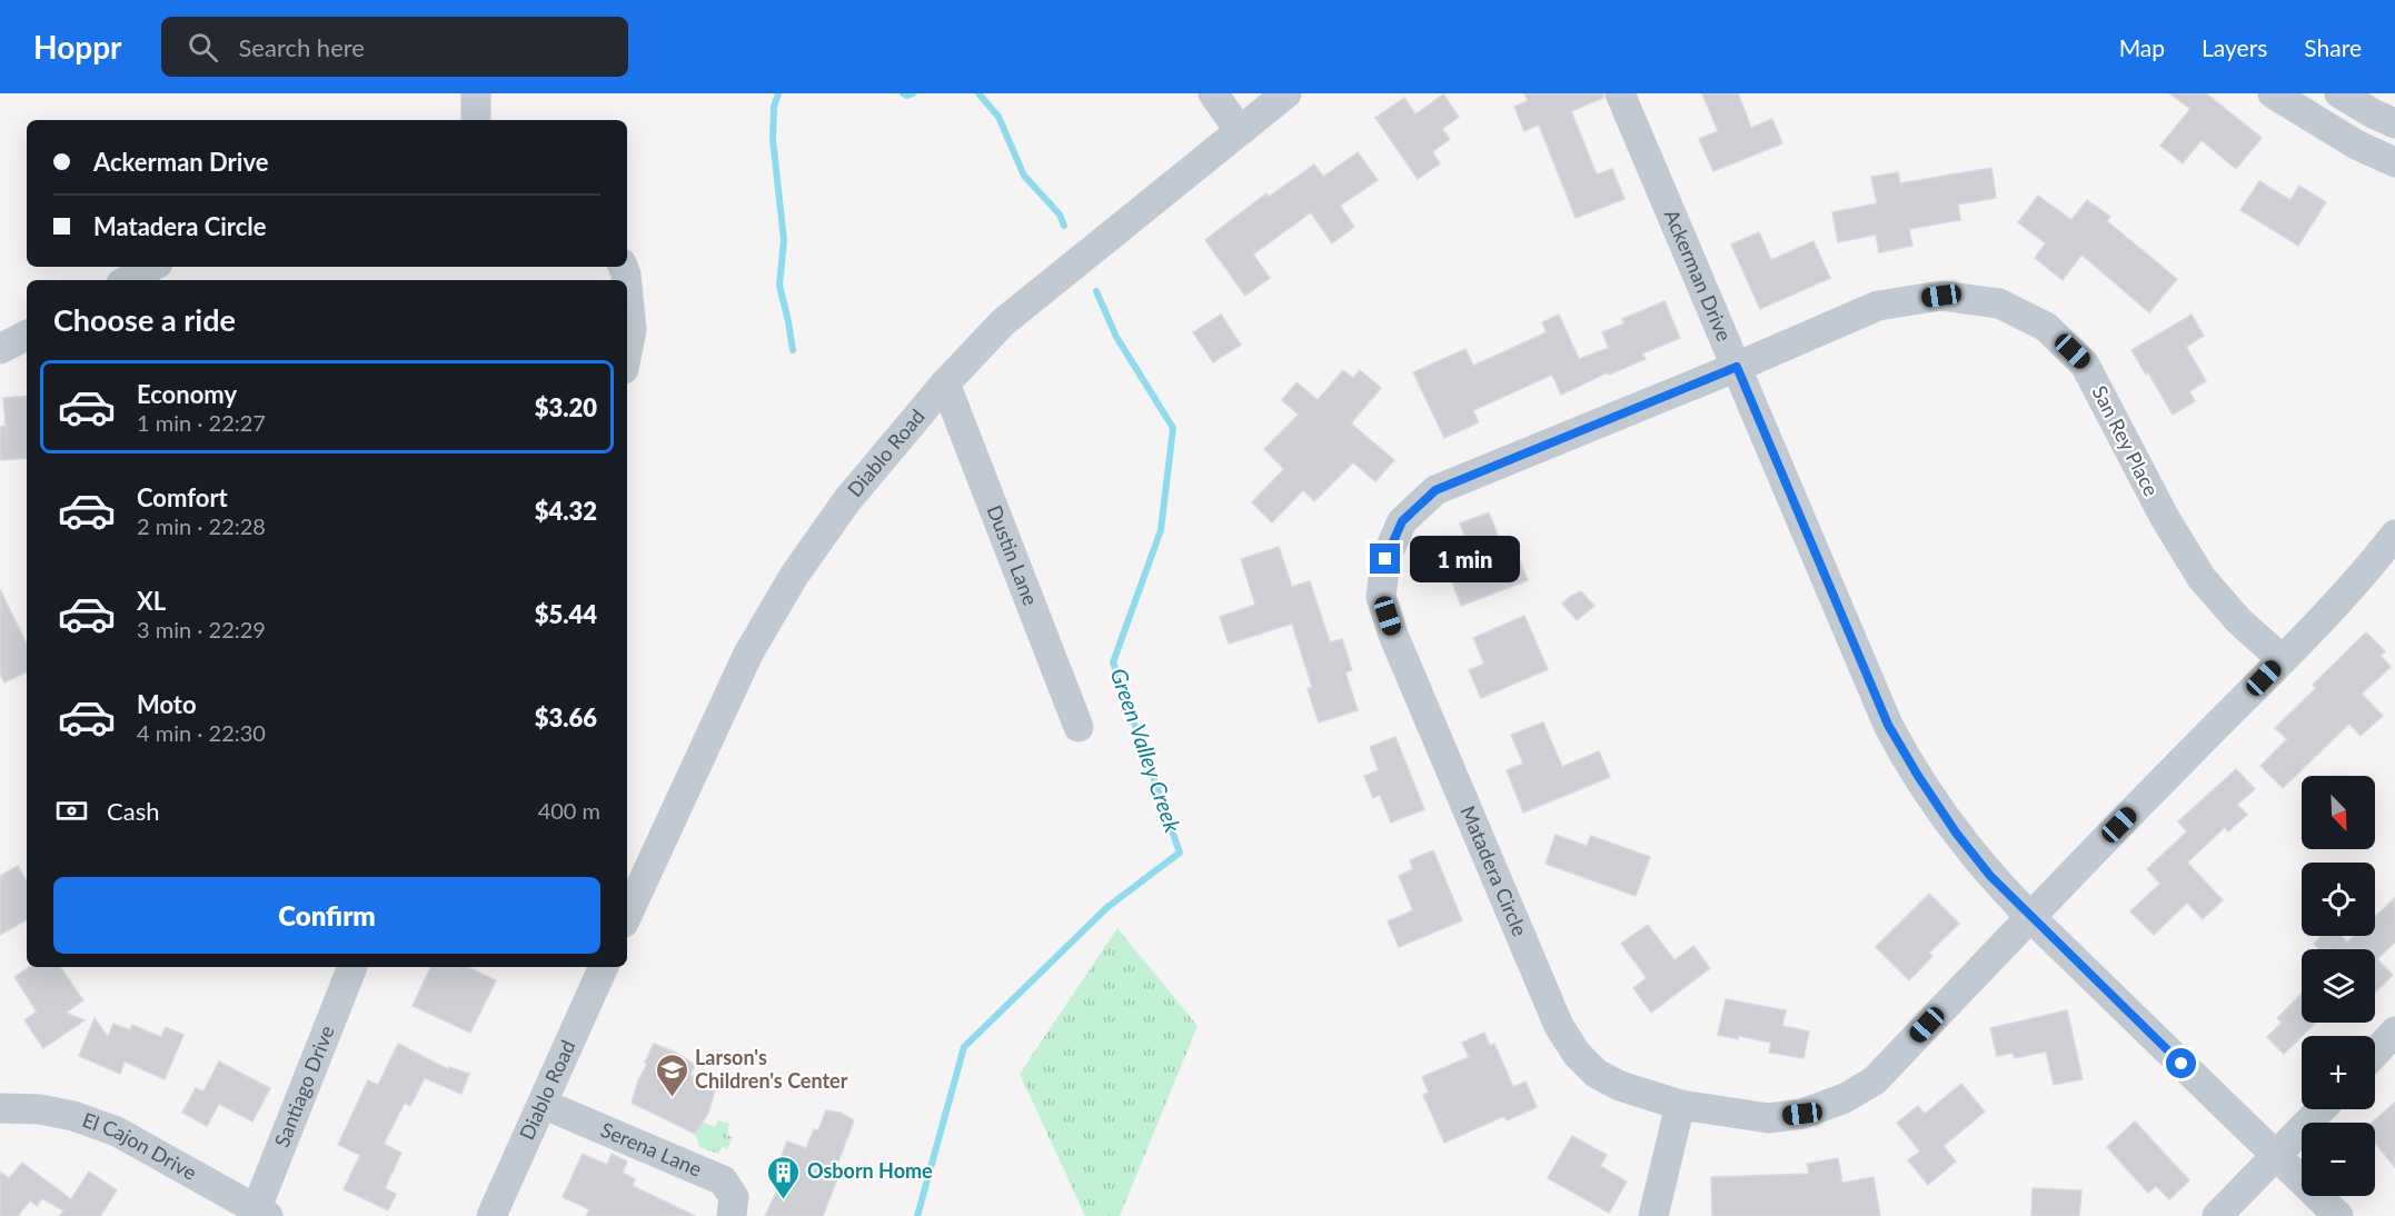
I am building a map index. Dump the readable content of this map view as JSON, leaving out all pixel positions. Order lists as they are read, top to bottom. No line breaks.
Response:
{"streets":{"street":["Ackerman Drive","San Rey Place","Diablo Road","Dustin Lane","Matadera Circle","Santiago Drive","El Cajon Drive","Serena Lane"]},"crossings":[["Ackerman Drive","San Rey Place"],["Ackerman Drive","Matadera Circle"],["San Rey Place","Matadera Circle"],["Diablo Road","Dustin Lane"],["Diablo Road","Serena Lane"],["Santiago Drive","El Cajon Drive"]],"water":["Green Valley Creek"],"places":{"school or university":["Larson's Children's Center"],"building":["Osborn Home"]},"north":"bottom right","page":{"header":"Hoppr","search":"Search here","nav":["Map","Layers","Share"],"banner":["Ackerman Drive","Matadera Circle"],"heading":"Choose a ride","list":[{"name":"Economy","note":"1 min · 22:27","value":"$3.20"},{"name":"Comfort","note":"2 min · 22:28","value":"$4.32"},{"name":"XL","note":"3 min · 22:29","value":"$5.44"},{"name":"Moto","note":"4 min · 22:30","value":"$3.66"}],"bubble":"1 min","pay":["Cash","400 m"],"map_buttons":["+","−"],"buttons":"Confirm"}}
